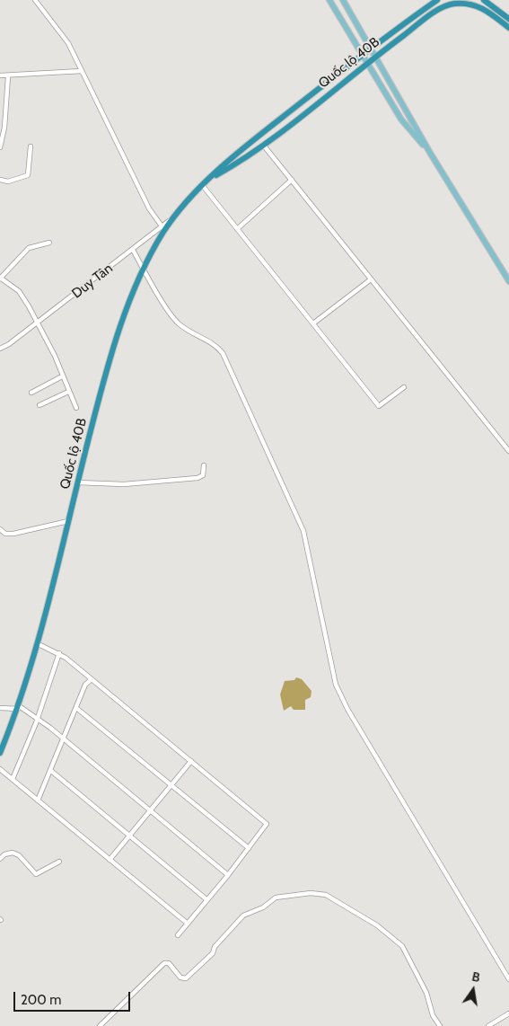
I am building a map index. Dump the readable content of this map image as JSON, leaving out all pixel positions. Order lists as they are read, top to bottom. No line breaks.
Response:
{"streets":{"highway":["Quốc lộ 40B"],"street":["Duy Tân"]},"crossings":[["Quốc lộ 40B","Duy Tân"]],"scale_bar":"200 m","north":"top"}
